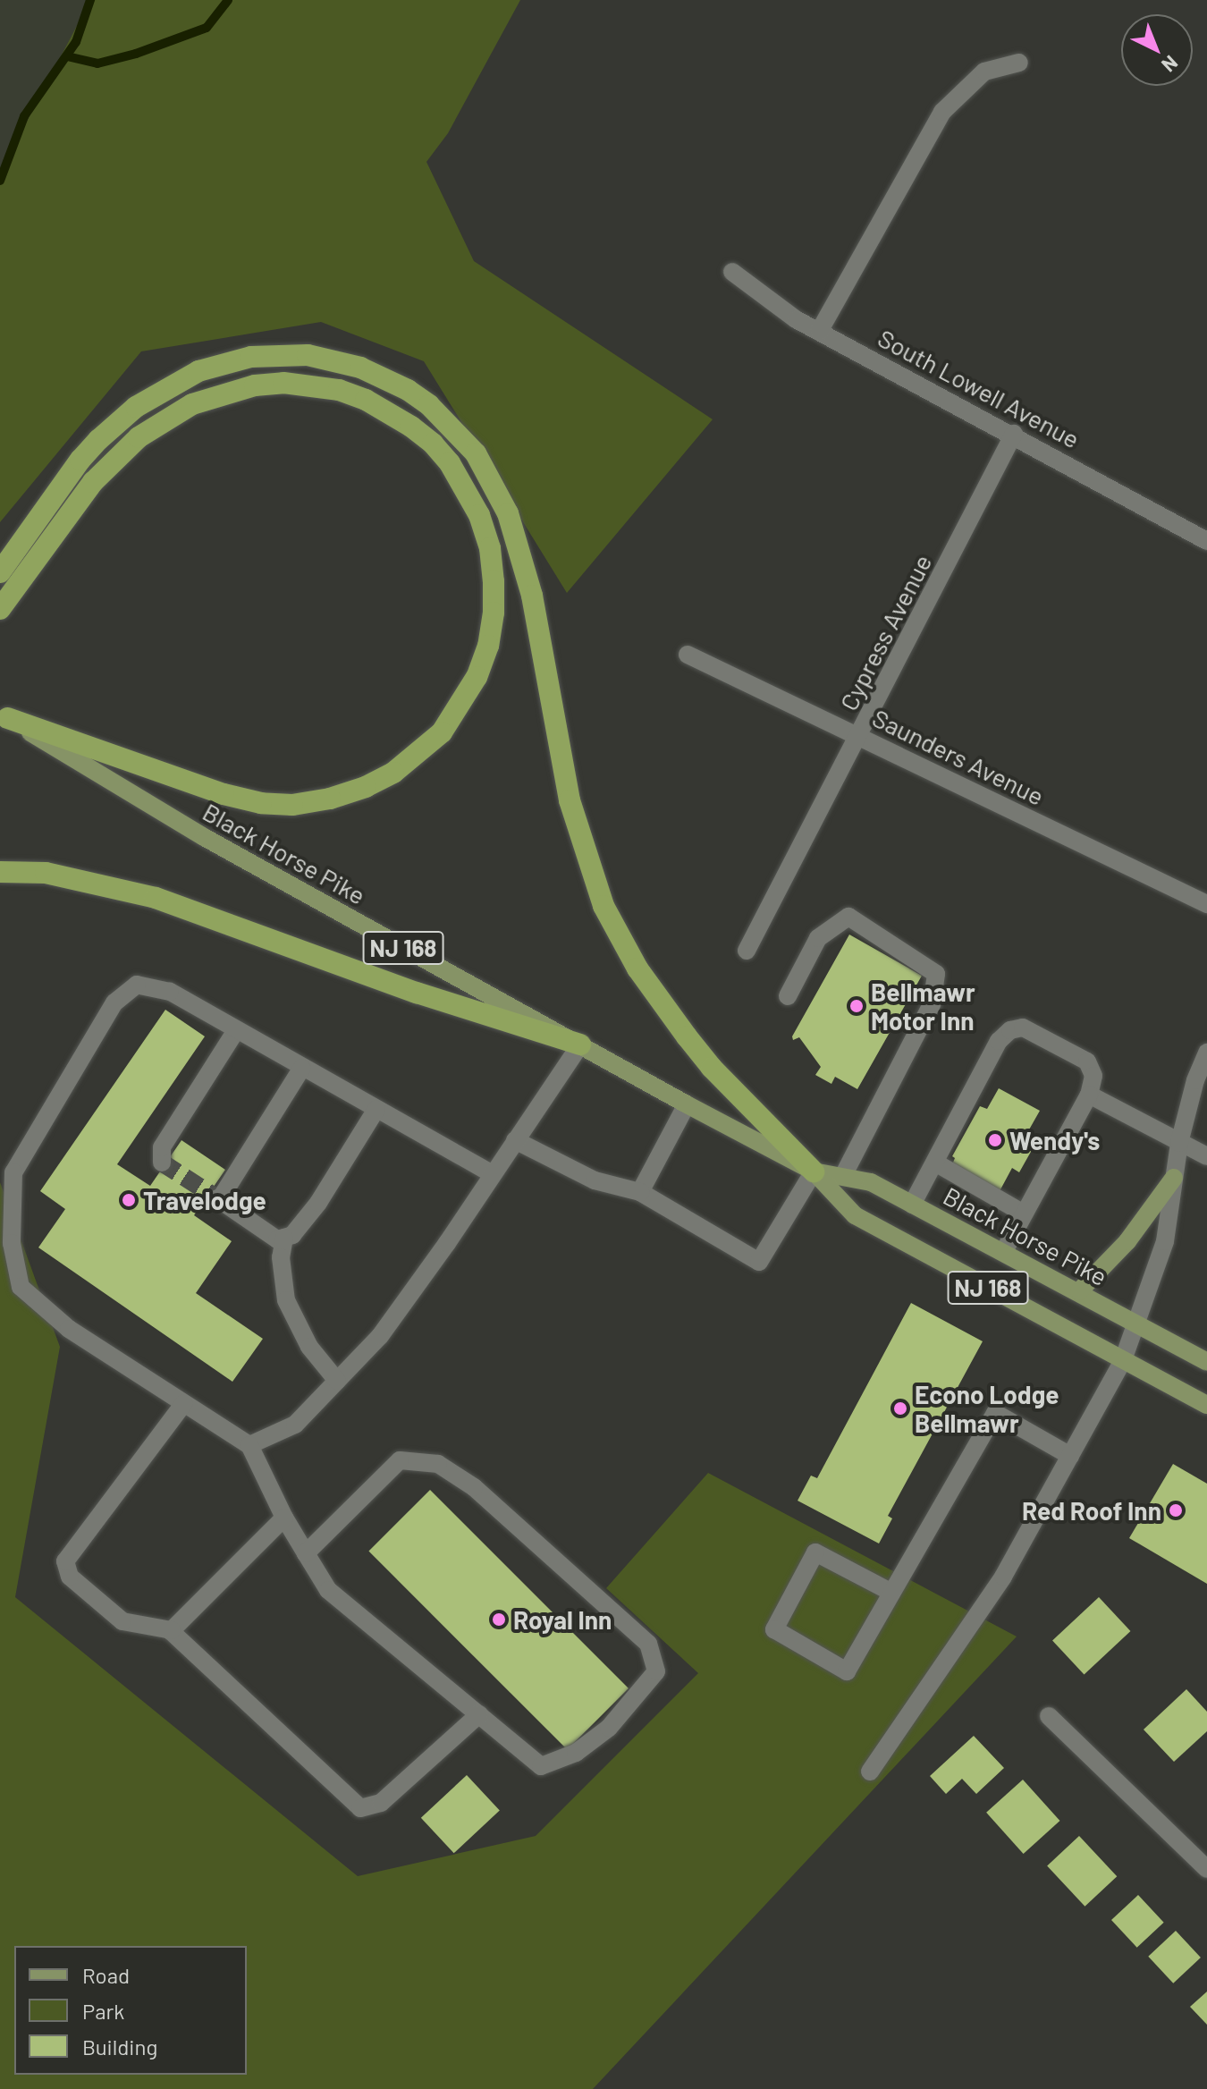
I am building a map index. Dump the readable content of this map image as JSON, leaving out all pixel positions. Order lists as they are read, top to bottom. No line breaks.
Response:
{"streets":{"main road":["Black Horse Pike","NJ 168"],"street":["South Lowell Avenue","Cypress Avenue","Saunders Avenue"]},"crossings":[["South Lowell Avenue","Cypress Avenue"],["Cypress Avenue","Saunders Avenue"]],"places":["Bellmawr Motor Inn","Wendy's","Travelodge","Econo Lodge Bellmawr","Red Roof Inn","Royal Inn"],"legend":["Road","Park","Building"],"north":"bottom right"}
